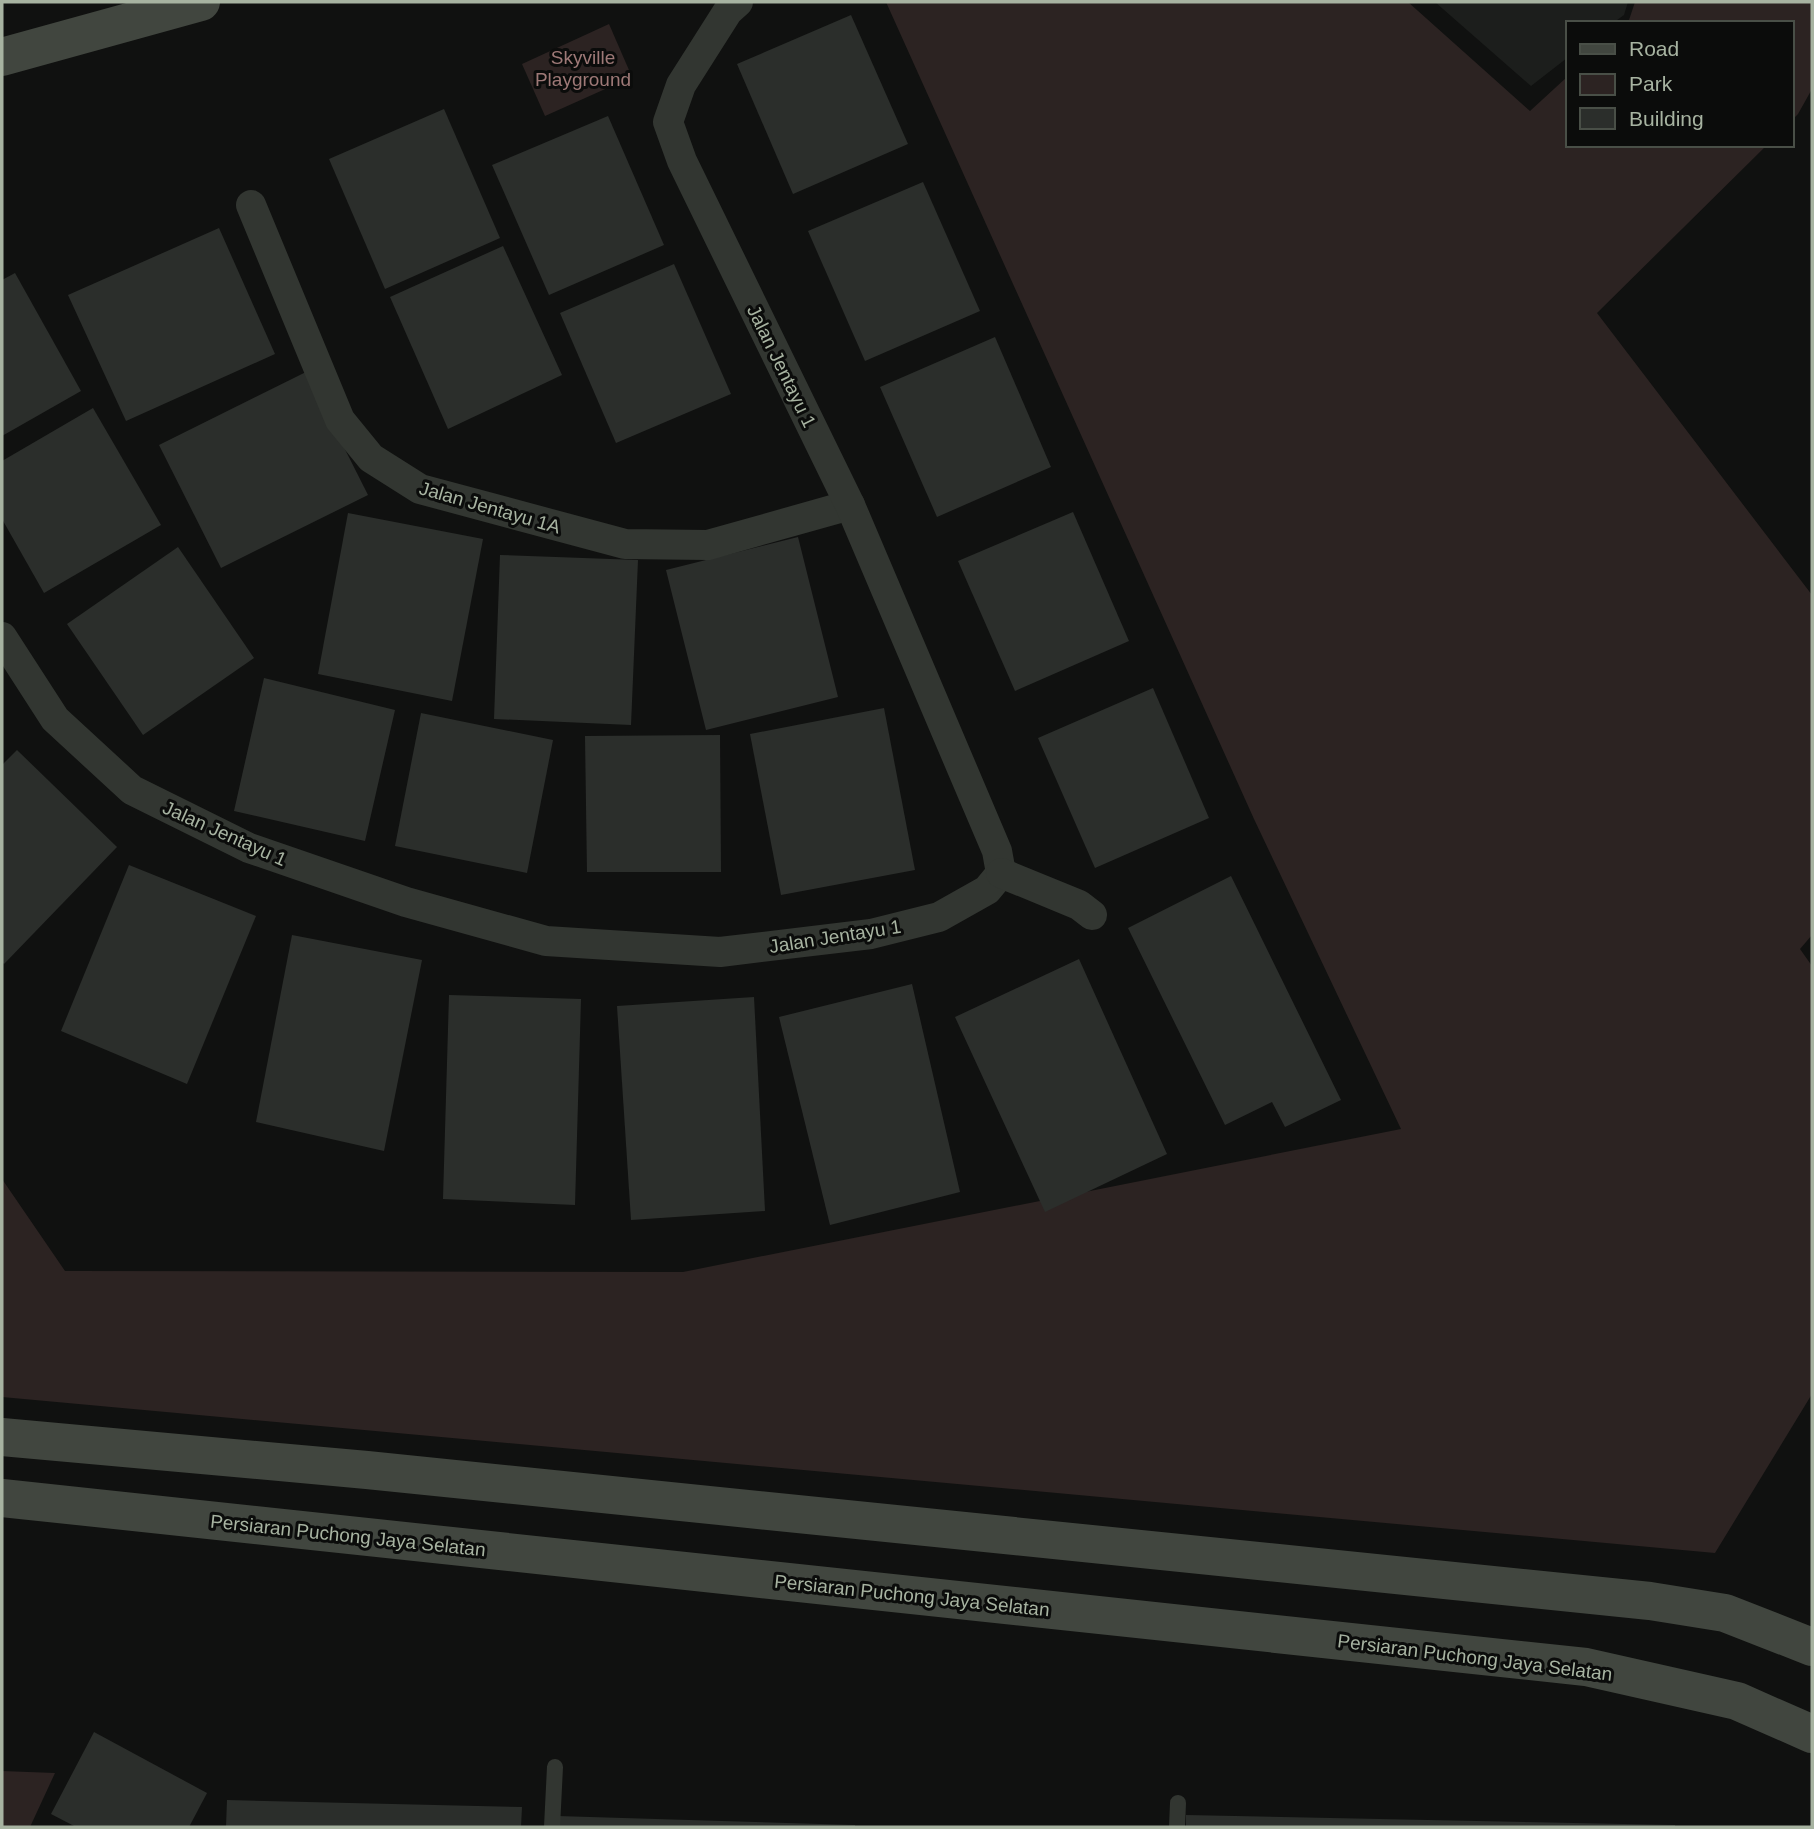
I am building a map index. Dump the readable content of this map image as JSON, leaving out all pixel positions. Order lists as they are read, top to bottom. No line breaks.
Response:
{"streets":{"main road":["Persiaran Puchong Jaya Selatan"],"street":["Jalan Jentayu 1","Jalan Jentayu 1A"]},"crossings":[["Jalan Jentayu 1","Jalan Jentayu 1A"]],"parks":["Skyville Playground"],"legend":["Road","Park","Building"]}
